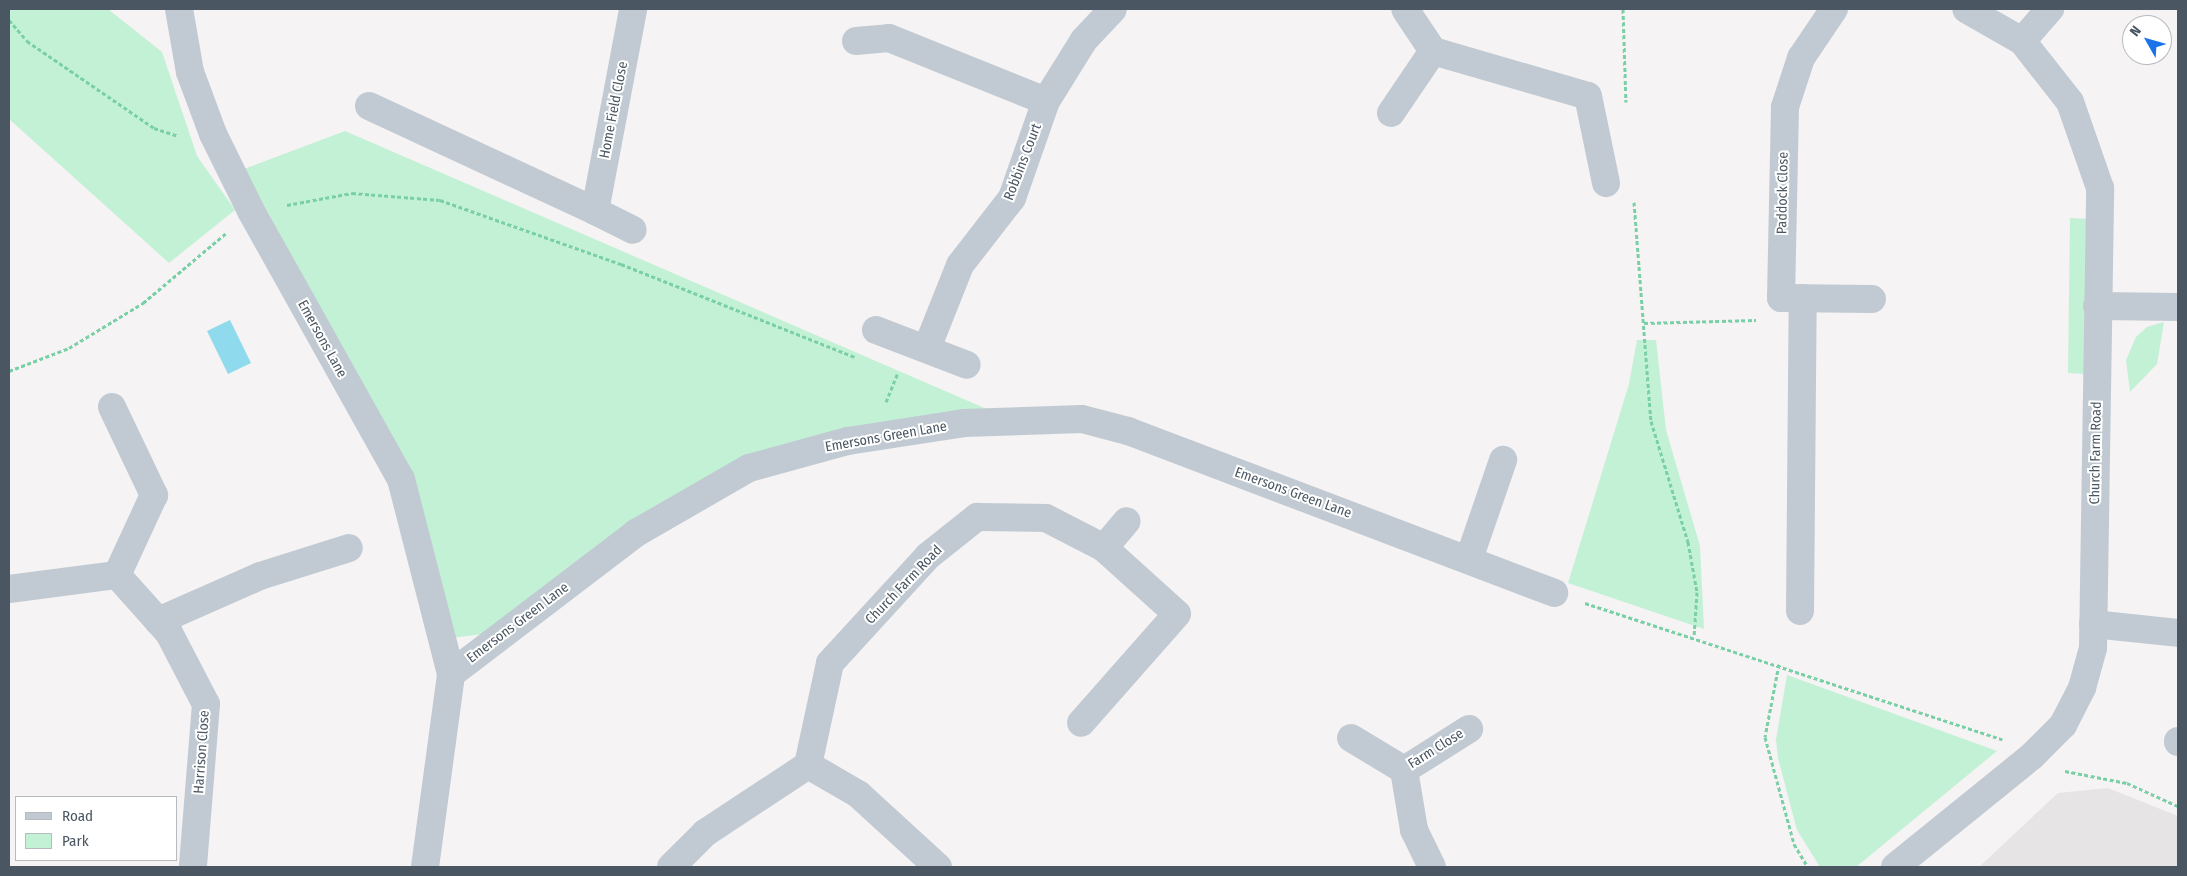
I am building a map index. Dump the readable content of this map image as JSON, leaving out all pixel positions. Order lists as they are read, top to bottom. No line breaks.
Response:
{"streets":{"street":["Home Field Close","Robbins Court","Paddock Close","Emersons Lane","Emersons Green Lane","Church Farm Road","Farm Close","Harrison Close"]},"crossings":[["Emersons Lane","Emersons Green Lane"]],"legend":["Road","Park"],"north":"top left"}
